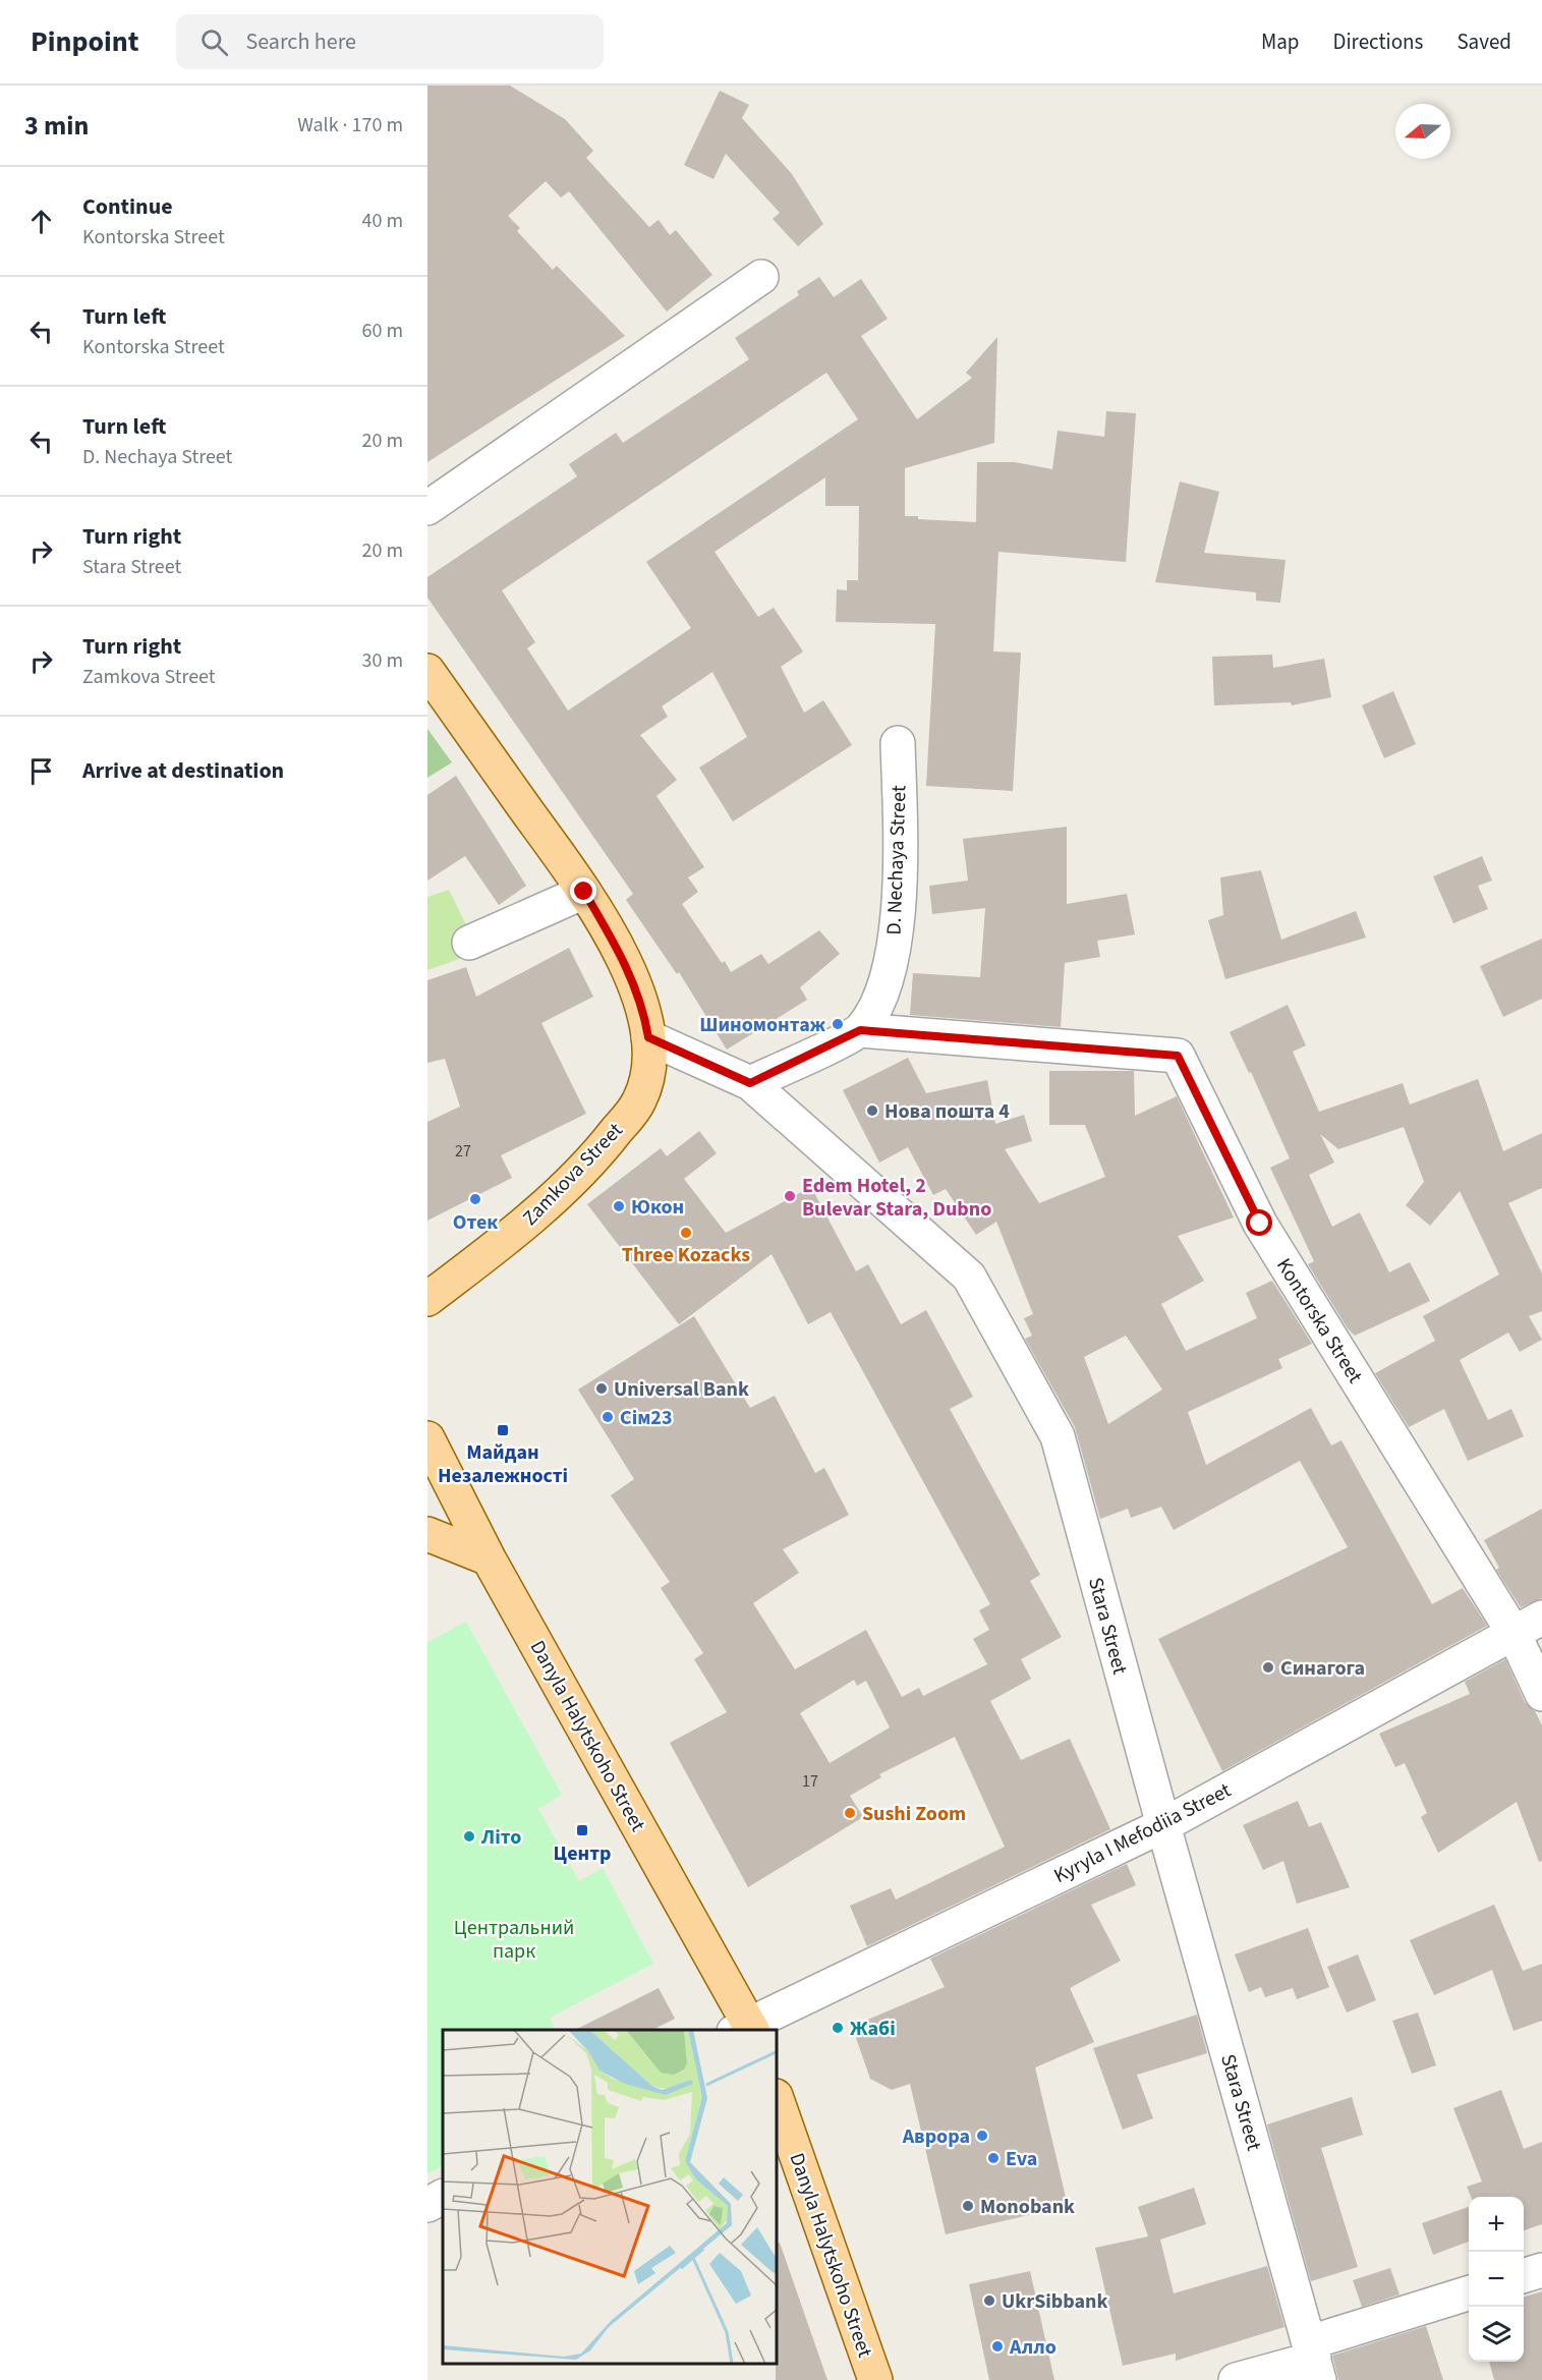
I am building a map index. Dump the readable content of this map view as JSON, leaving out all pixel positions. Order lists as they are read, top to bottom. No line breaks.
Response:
{"streets":{"main road":["Zamkova Street","Danyla Halytskoho Street"],"street":["D. Nechaya Street","Kontorska Street","Stara Street","Kyryla I Mefodiia Street"]},"crossings":[["D. Nechaya Street","Kontorska Street"],["Zamkova Street","Stara Street"],["Kontorska Street","Kyryla I Mefodiia Street"],["Stara Street","Kyryla I Mefodiia Street"],["Danyla Halytskoho Street","Kyryla I Mefodiia Street"]],"parks":["Центральний парк"],"places":{"other":["Шиномонтаж","Нова пошта 4","Edem Hotel, 2 Bulevar Stara, Dubno","Отек","Юкон","Three Kozacks","Universal Bank","Сім23","Синагога","Sushi Zoom","Літо","Жабі","Аврора","Eva","Monobank","UkrSibbank","Алло"],"transit":["Майдан Незалежності","Центр"]},"house_numbers":["27","17"],"north":"left","page":{"header":"Pinpoint","search":"Search here","nav":["Map","Directions","Saved"],"heading":["3 min","Walk · 170 m"],"list":[["Continue","Kontorska Street","40 m"],["Turn left","Kontorska Street","60 m"],["Turn left","D. Nechaya Street","20 m"],["Turn right","Stara Street","20 m"],["Turn right","Zamkova Street","30 m"],"Arrive at destination"],"map_buttons":["+","−"]}}
